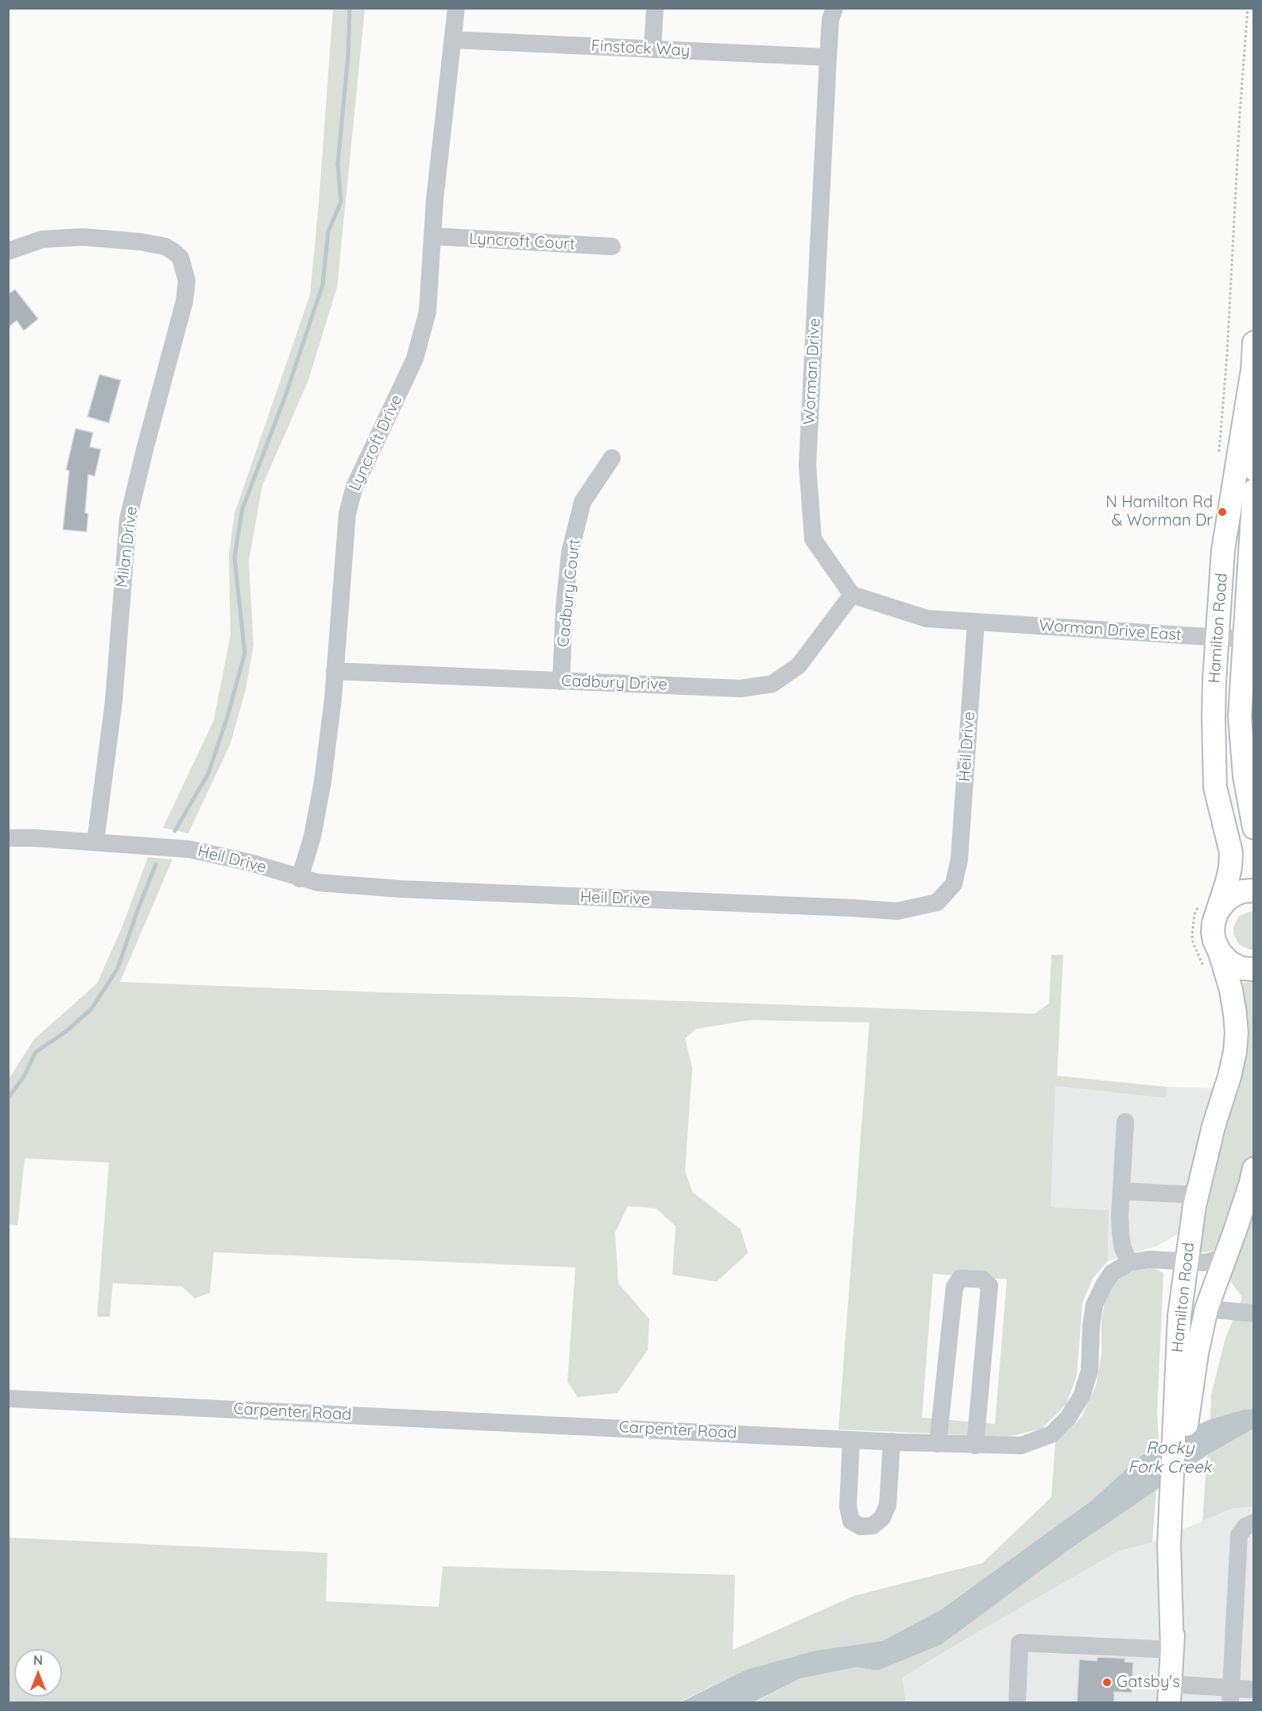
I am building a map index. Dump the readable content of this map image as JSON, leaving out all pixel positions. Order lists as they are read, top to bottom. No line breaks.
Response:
{"streets":{"main road":["Hamilton Road"],"street":["Finstock Way","Lyncroft Court","Worman Drive","Lyncroft Drive","Milan Drive","Cadbury Court","Worman Drive East","Cadbury Drive","Heil Drive","Carpenter Road"]},"crossings":[["Finstock Way","Worman Drive"],["Finstock Way","Lyncroft Drive"],["Lyncroft Court","Lyncroft Drive"],["Worman Drive","Cadbury Drive"],["Lyncroft Drive","Cadbury Drive"],["Lyncroft Drive","Heil Drive"],["Milan Drive","Heil Drive"],["Cadbury Court","Cadbury Drive"],["Hamilton Road","Worman Drive East"],["Hamilton Road","Carpenter Road"],["Worman Drive East","Heil Drive"]],"water":["Rocky Fork Creek"],"places":["N Hamilton Rd & Worman Dr","Gatsby's"],"north":"top"}
